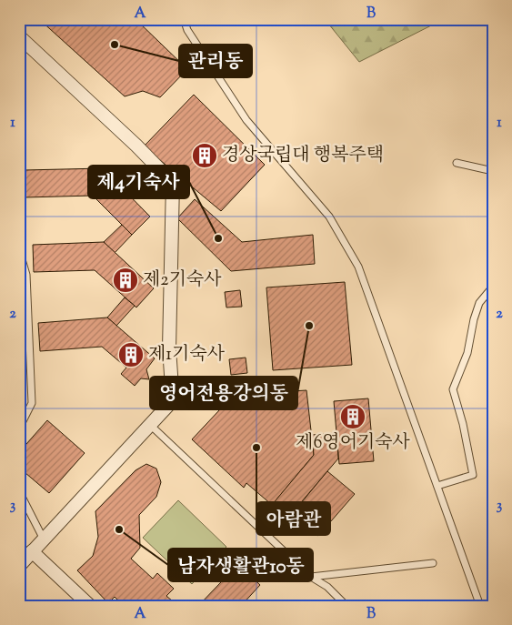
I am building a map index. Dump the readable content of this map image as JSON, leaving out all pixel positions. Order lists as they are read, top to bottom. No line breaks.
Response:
{"places":{"other":["관리동","제4기숙사","영어전용강의동","아람관","남자생활관10동"],"building":["경상국립대 행복주택","제2기숙사","제1기숙사","제6영어기숙사"]},"grid":{"columns":["A","B"],"rows":["1","2","3"]}}
